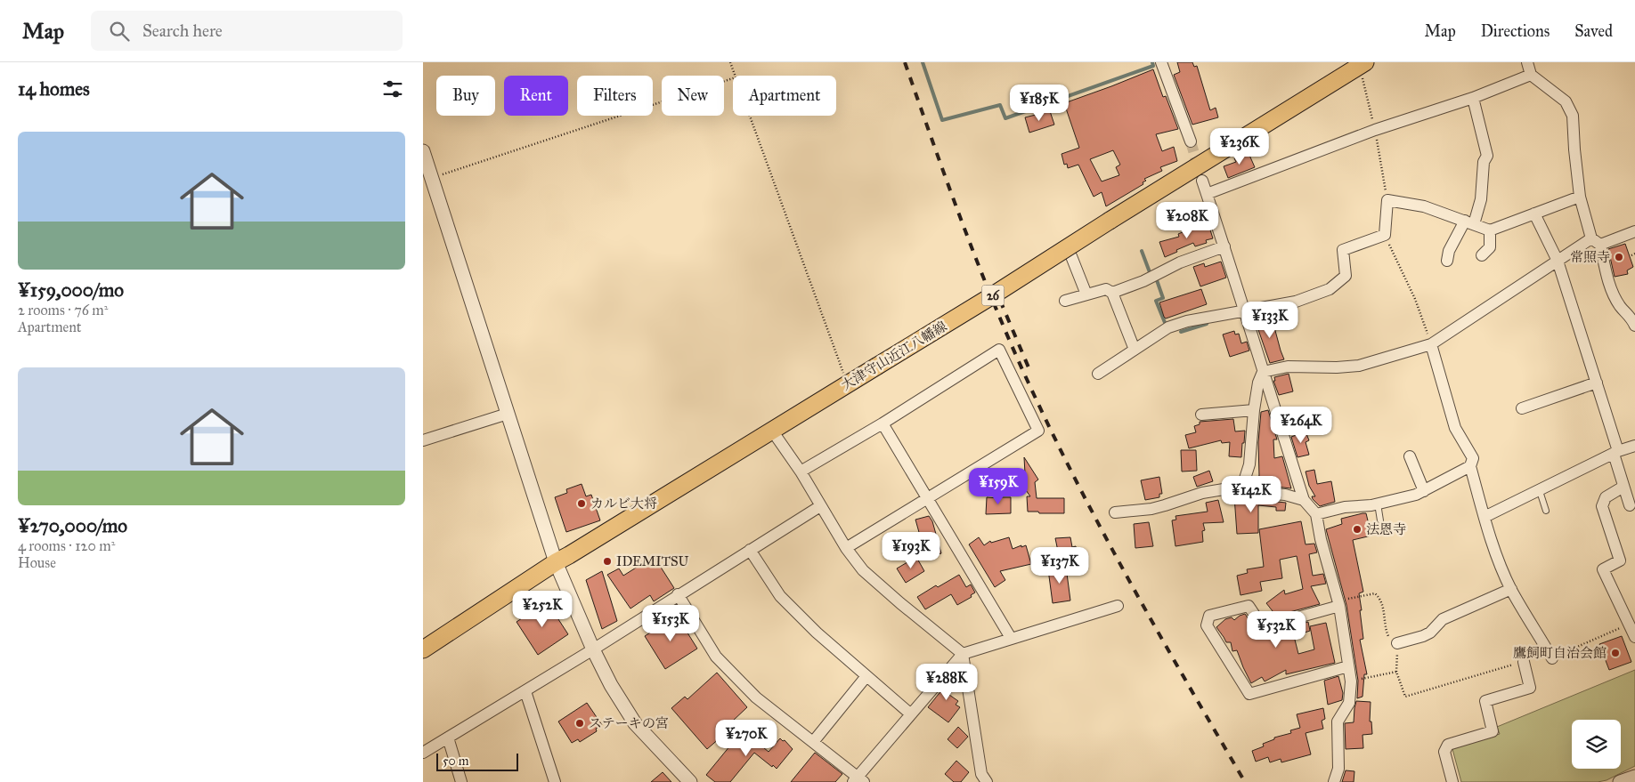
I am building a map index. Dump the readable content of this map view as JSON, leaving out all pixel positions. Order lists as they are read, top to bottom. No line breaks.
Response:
{"streets":{"main road":["26","大津守山近江八幡線"]},"places":["常照寺","カルビ大将","法恩寺","IDEMITSU","鷹飼町自治会館","ステーキの宮"],"scale_bar":"50 m","page":{"header":"Map","search":"Search here","nav":["Map","Directions","Saved"],"heading":"14 homes","chip":["Buy","Rent","Filters","New","Apartment"],"price":["¥185K","¥236K","¥208K","¥133K","¥264K","¥159K","¥142K","¥193K","¥137K","¥252K","¥153K","¥532K","¥288K","¥270K"],"list":[{"name":"¥159,000/mo","note":"2 rooms · 76 m² · Apartment"},{"name":"¥270,000/mo","note":"4 rooms · 120 m² · House"}],"scale":"50 m"}}
